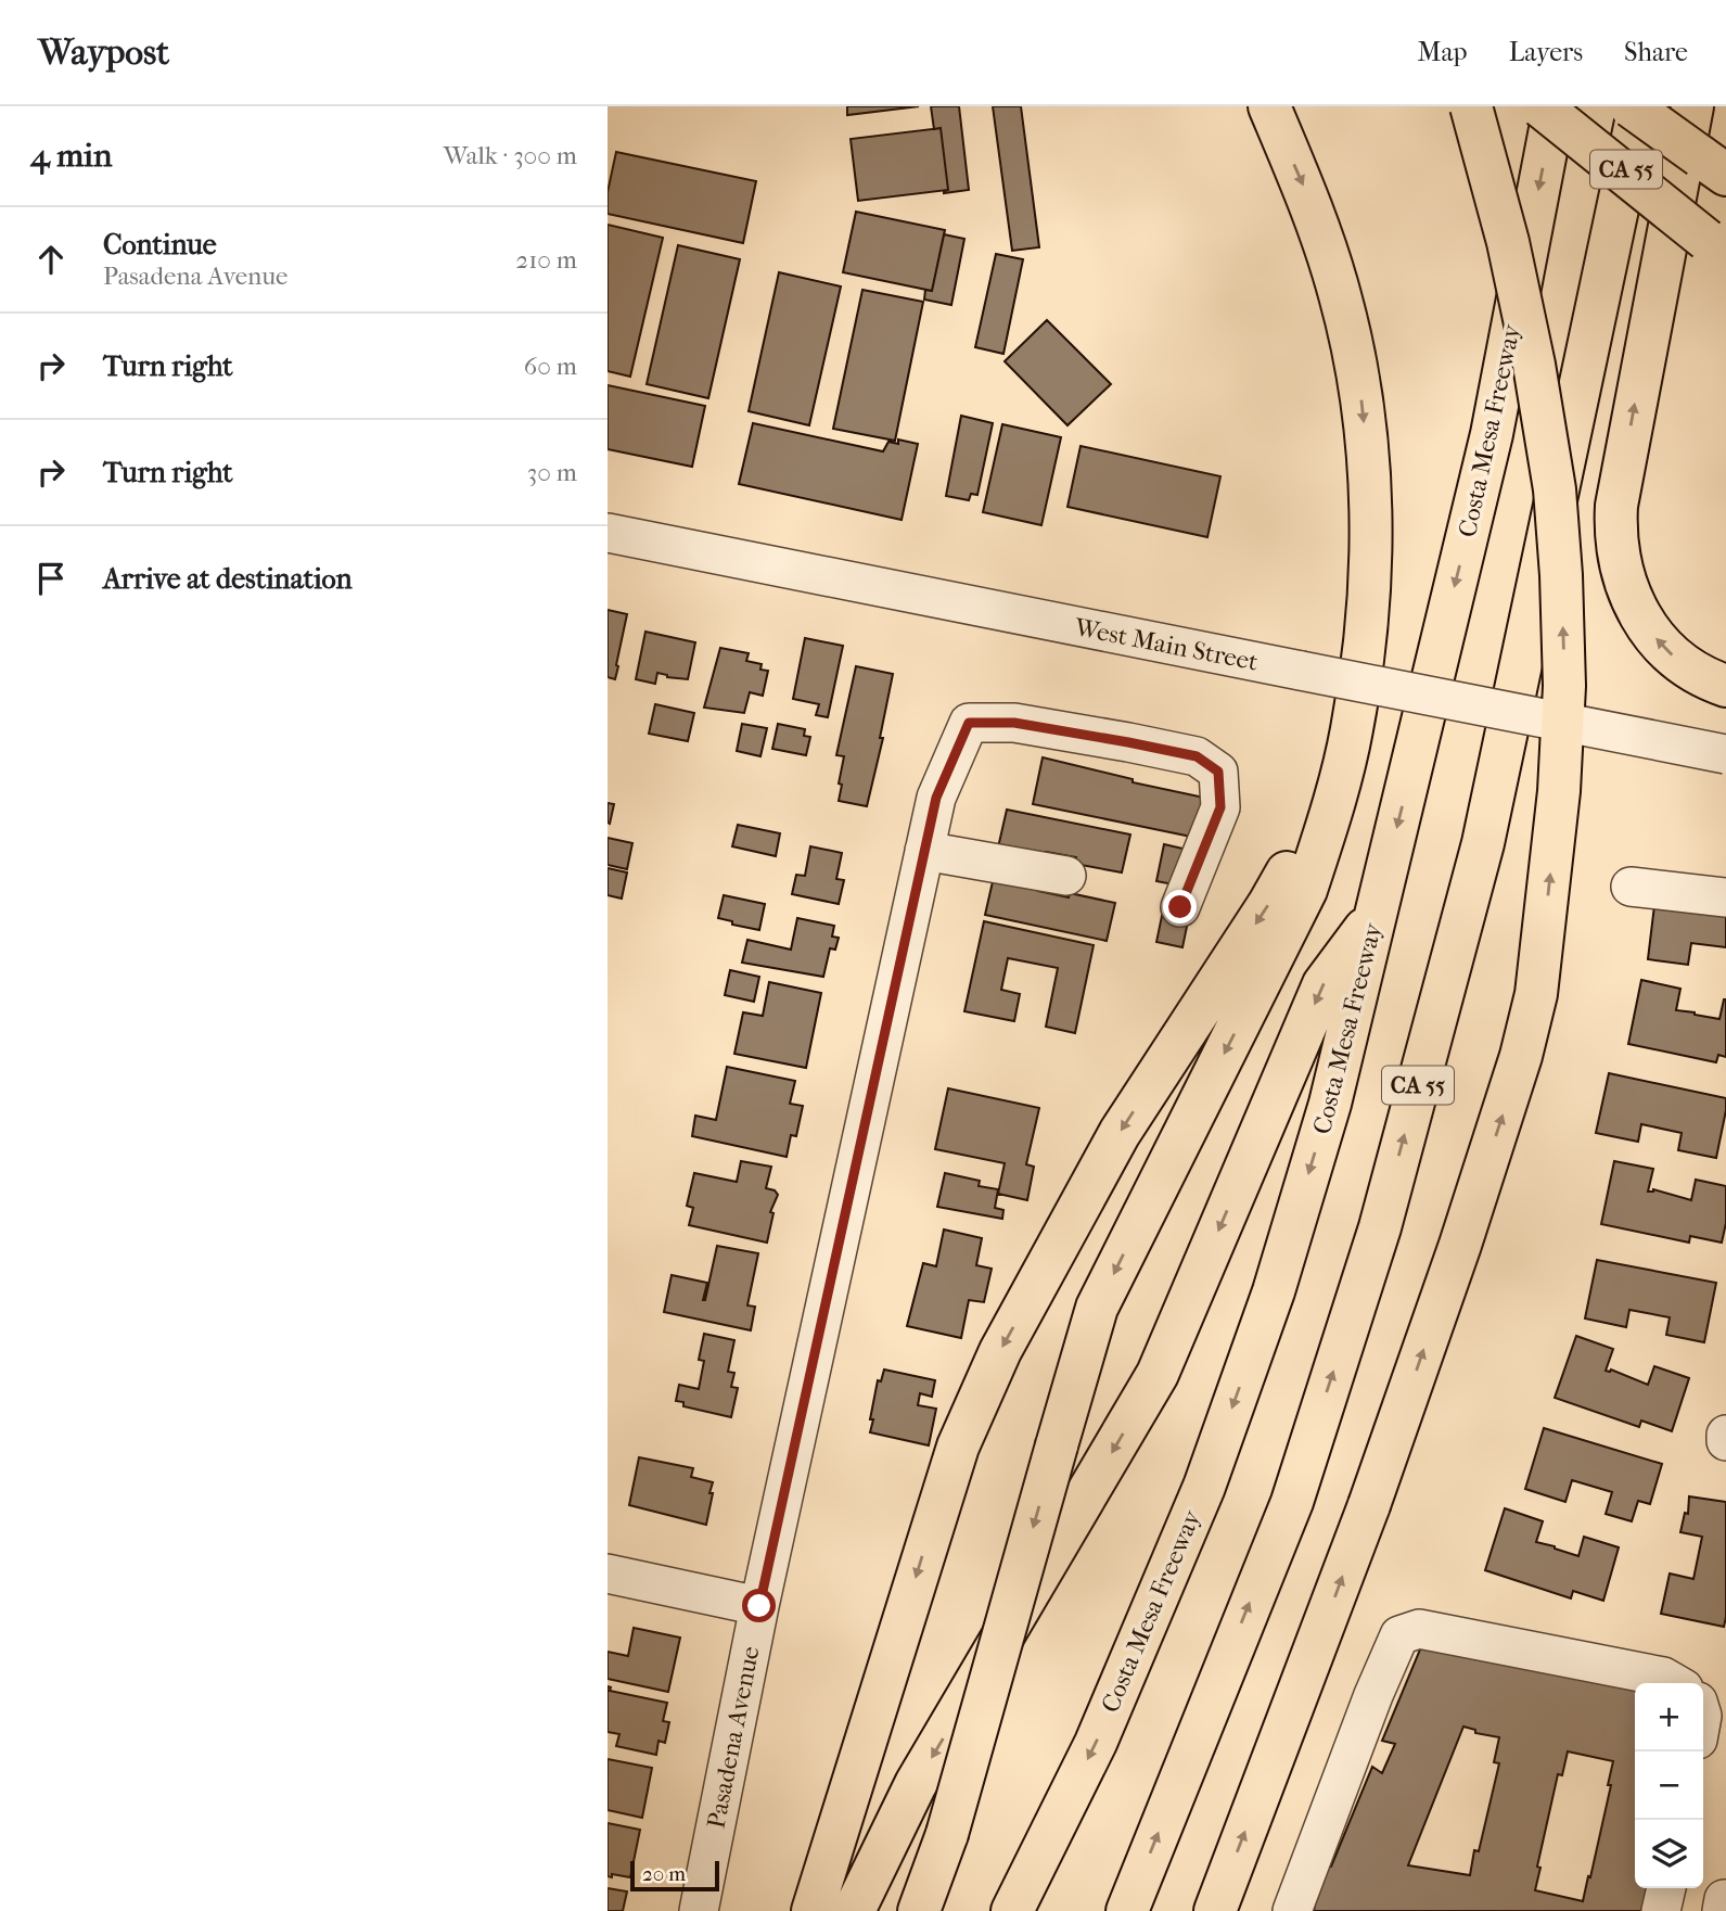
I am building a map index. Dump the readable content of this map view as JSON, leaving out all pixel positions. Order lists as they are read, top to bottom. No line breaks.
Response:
{"streets":{"highway":["CA 55","Costa Mesa Freeway"],"street":["West Main Street","Pasadena Avenue"]},"scale_bar":"20 m","page":{"header":"Waypost","nav":["Map","Layers","Share"],"heading":["4 min","Walk · 300 m"],"list":[["Continue","Pasadena Avenue","210 m"],["Turn right","60 m"],["Turn right","30 m"],"Arrive at destination"],"map_buttons":["+","−"],"scale":"20 m"}}
